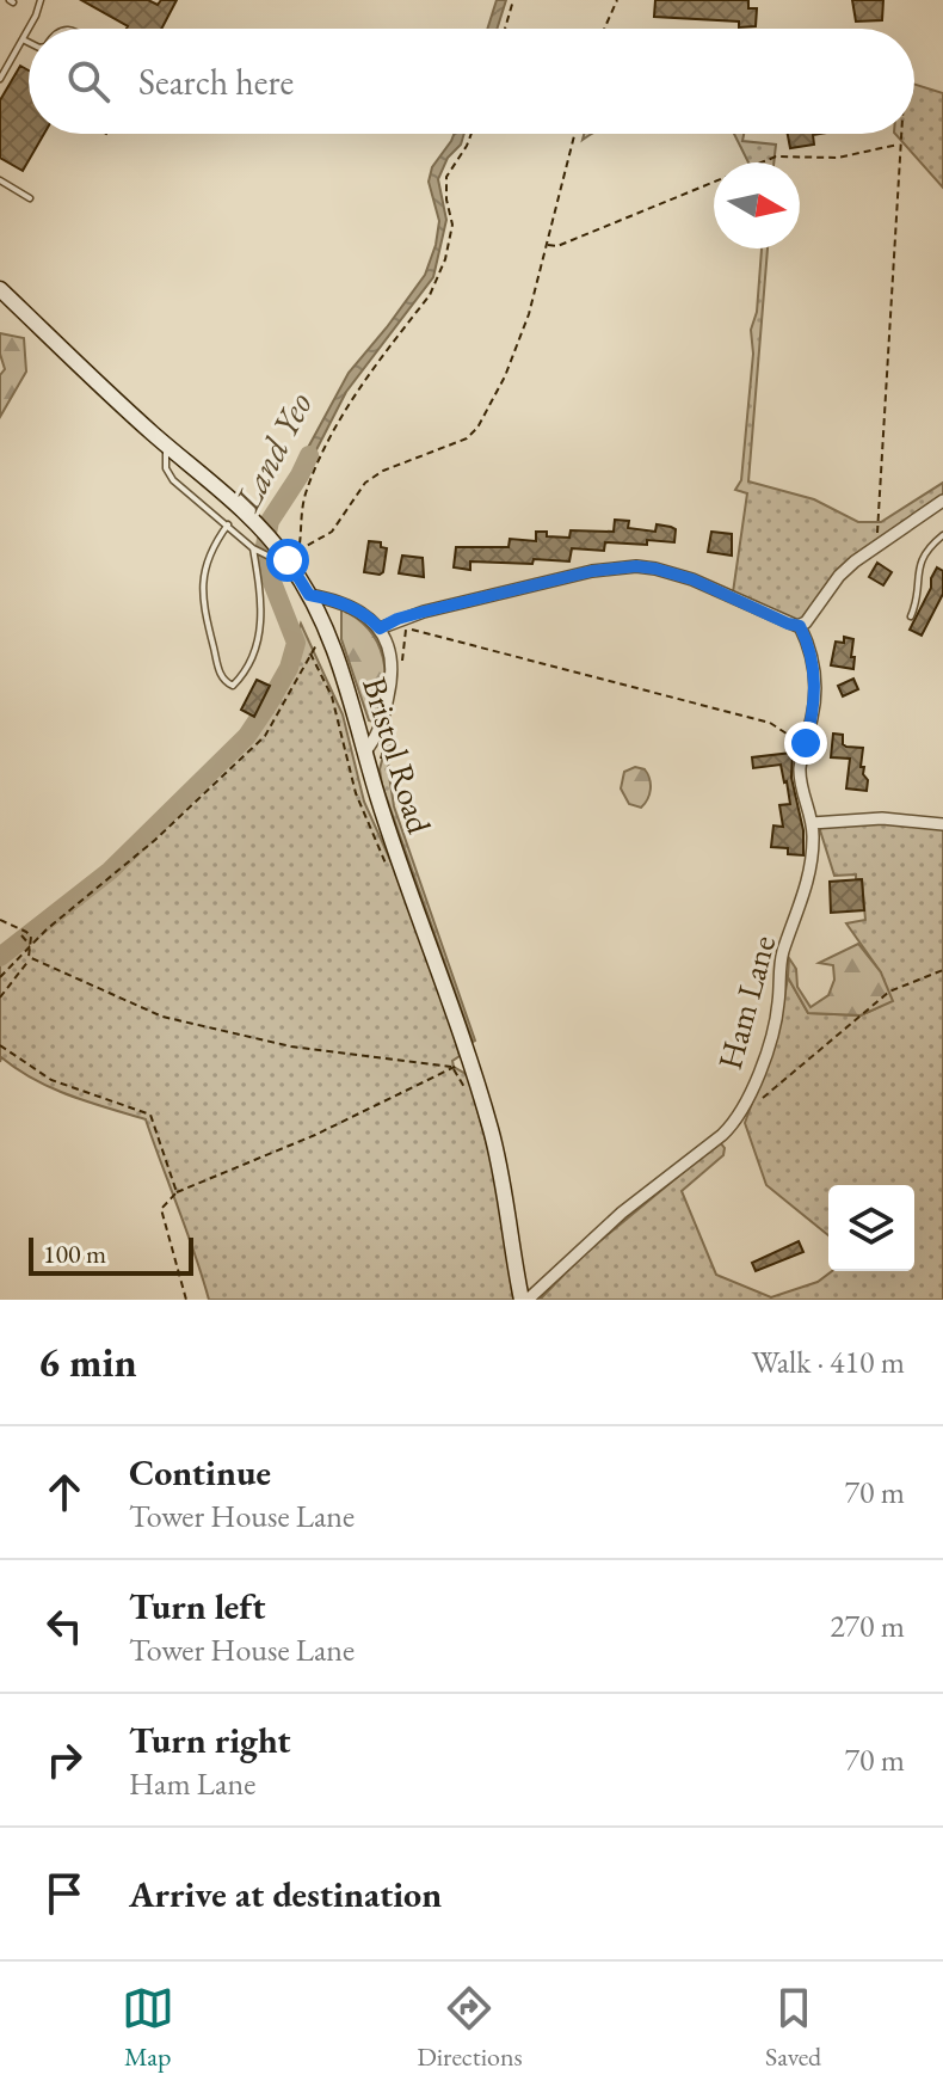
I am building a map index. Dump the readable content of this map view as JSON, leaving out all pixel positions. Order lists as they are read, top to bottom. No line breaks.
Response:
{"streets":{"main road":["Bristol Road"],"street":["Ham Lane"]},"crossings":[["Bristol Road","Ham Lane"]],"water":["Land Yeo"],"scale_bar":"100 m","north":"right","page":{"search":"Search here","scale":"100 m","heading":["6 min","Walk · 410 m"],"list":[["Continue","Tower House Lane","70 m"],["Turn left","Tower House Lane","270 m"],["Turn right","Ham Lane","70 m"],"Arrive at destination"],"nav":["Map","Directions","Saved"]}}
